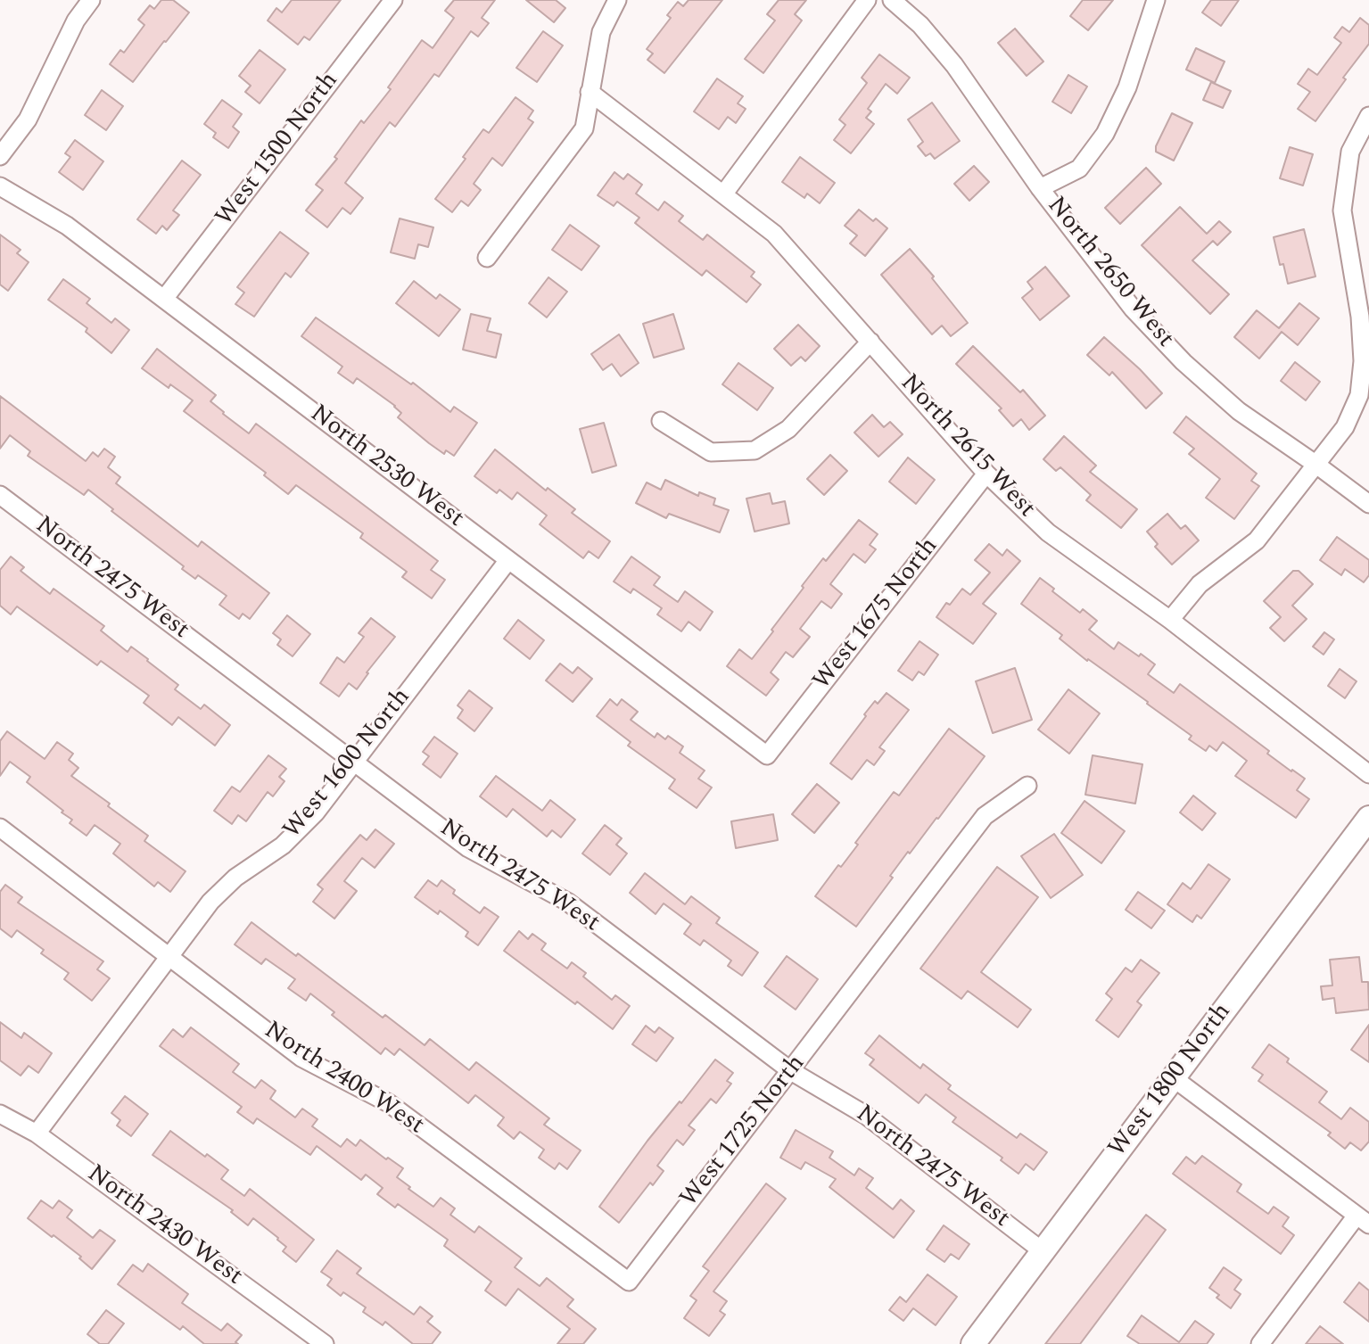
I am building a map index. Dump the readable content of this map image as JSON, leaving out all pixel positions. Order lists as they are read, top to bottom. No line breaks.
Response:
{"streets":{"main road":["West 1800 North"],"street":["West 1500 North","North 2650 West","North 2615 West","North 2530 West","North 2475 West","West 1675 North","West 1600 North","North 2400 West","West 1725 North","North 2430 West"]},"crossings":[["West 1500 North","North 2530 West"],["North 2615 West","West 1675 North"],["North 2530 West","West 1675 North"],["North 2530 West","West 1600 North"],["North 2475 West","West 1600 North"],["North 2475 West","West 1800 North"],["North 2475 West","West 1725 North"],["West 1600 North","North 2400 West"],["West 1600 North","North 2430 West"],["North 2400 West","West 1725 North"]]}
